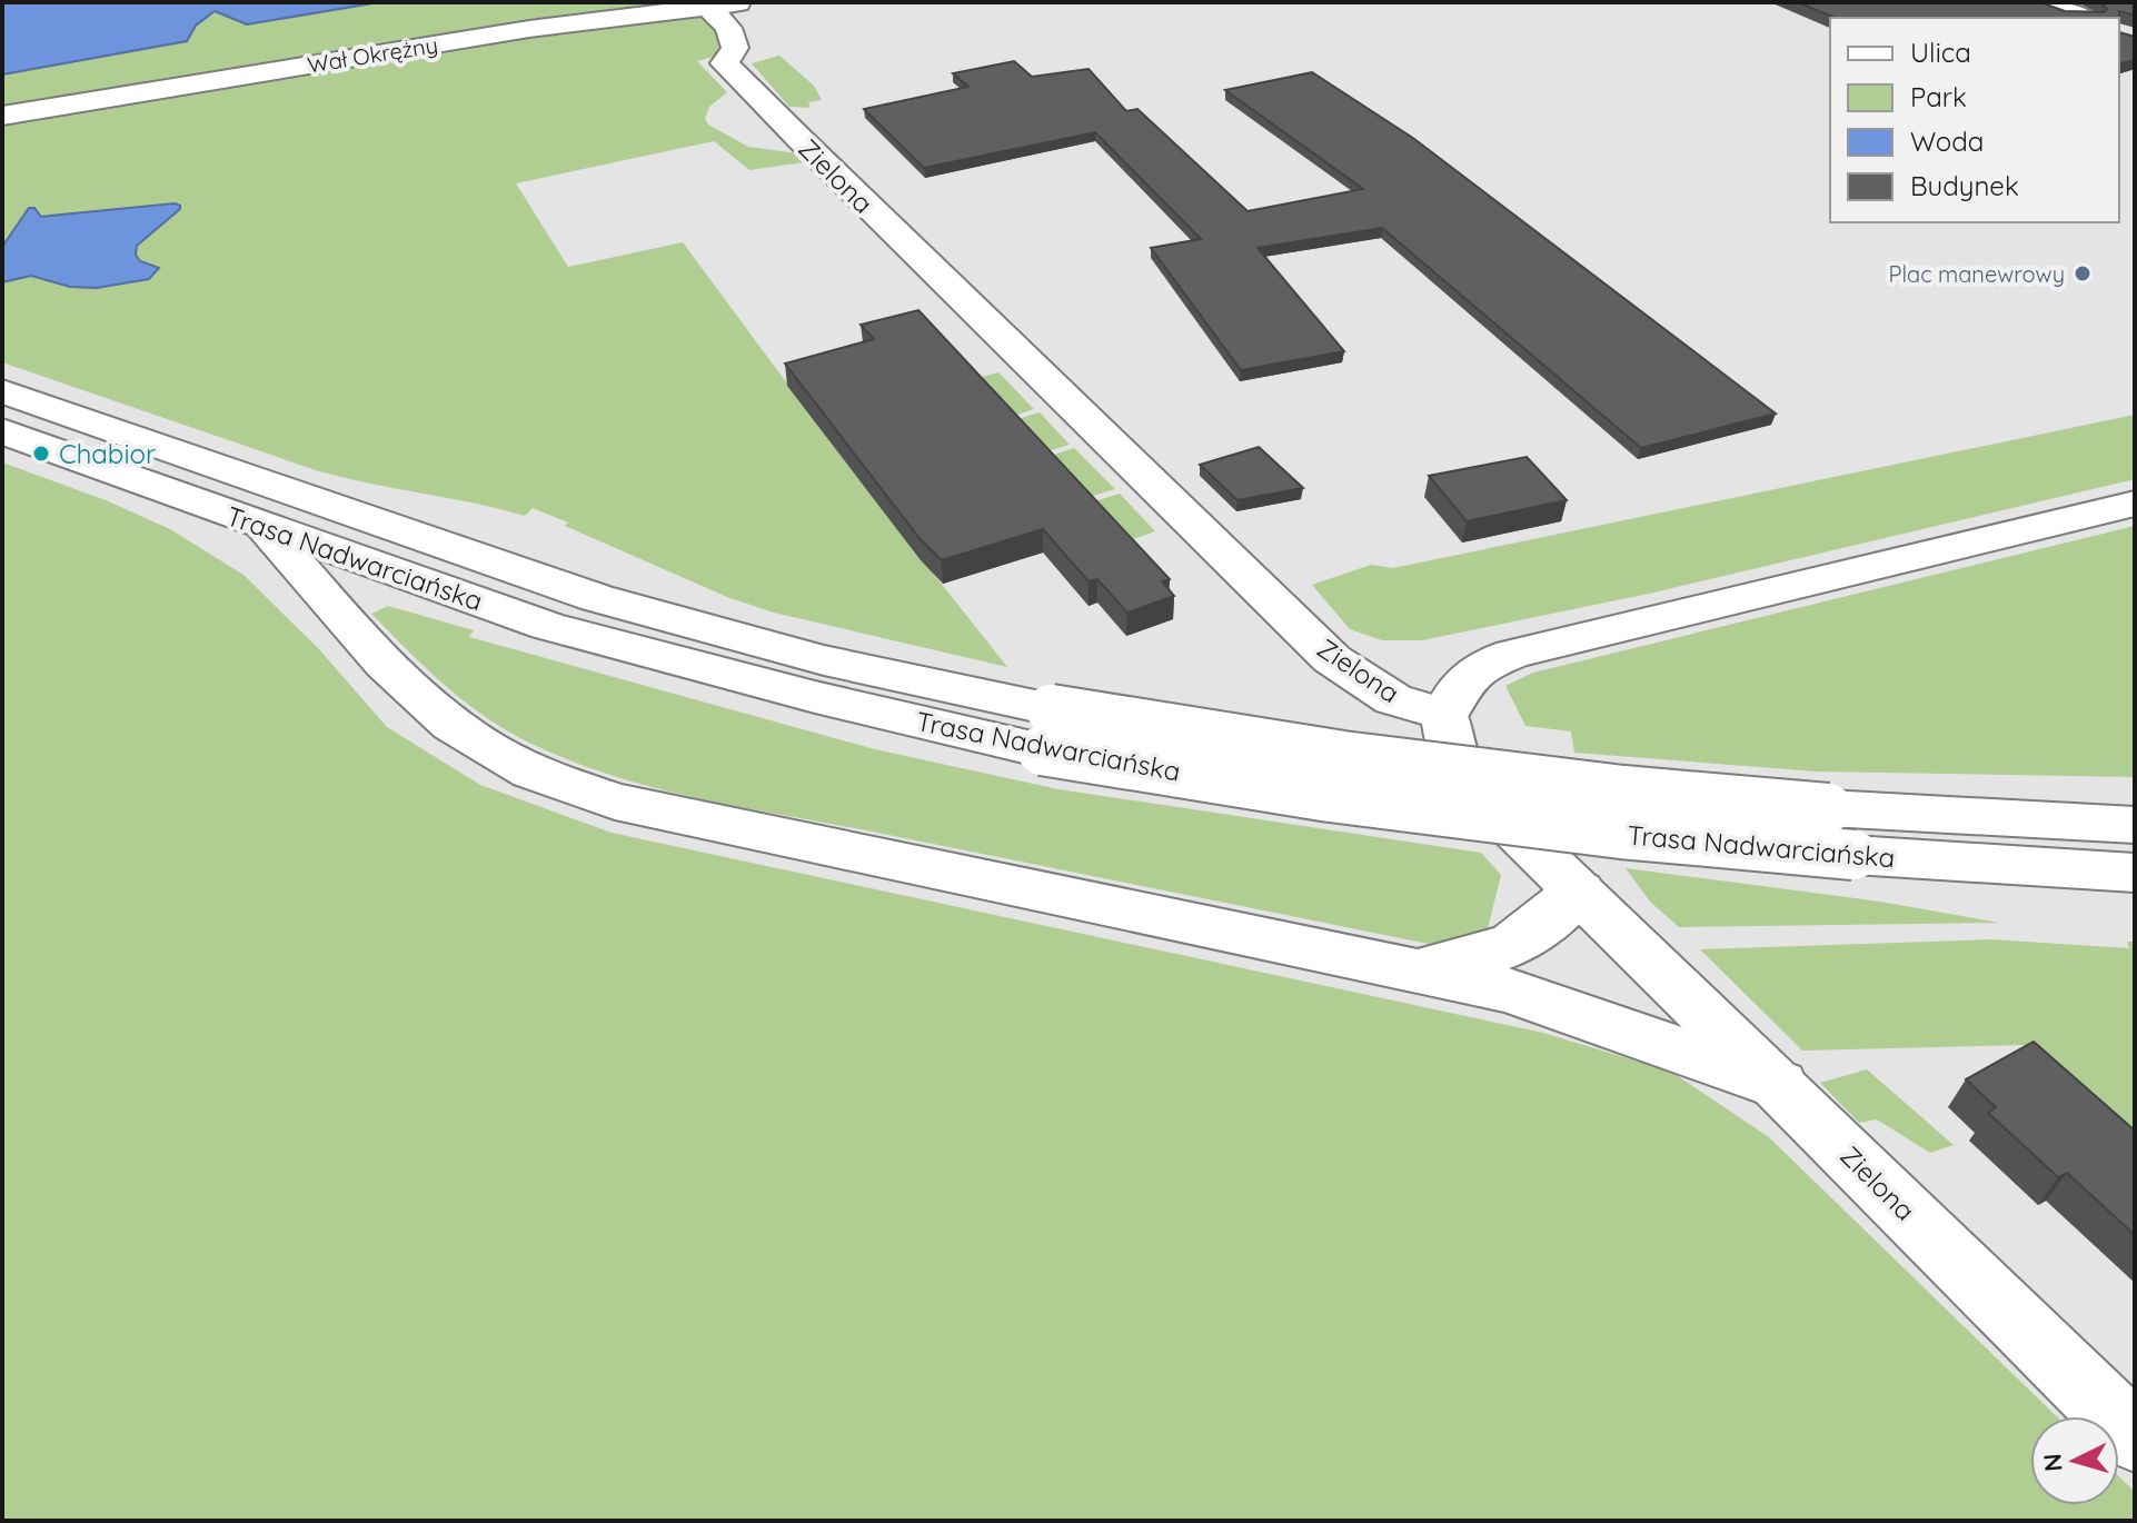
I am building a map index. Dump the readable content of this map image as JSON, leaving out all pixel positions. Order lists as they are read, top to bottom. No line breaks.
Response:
{"streets":{"main road":["Wał Okrężny","Zielona","Trasa Nadwarciańska"]},"crossings":[["Wał Okrężny","Zielona"]],"places":["Plac manewrowy","Chabior"],"legend":["Ulica","Park","Woda","Budynek"],"north":"left"}
